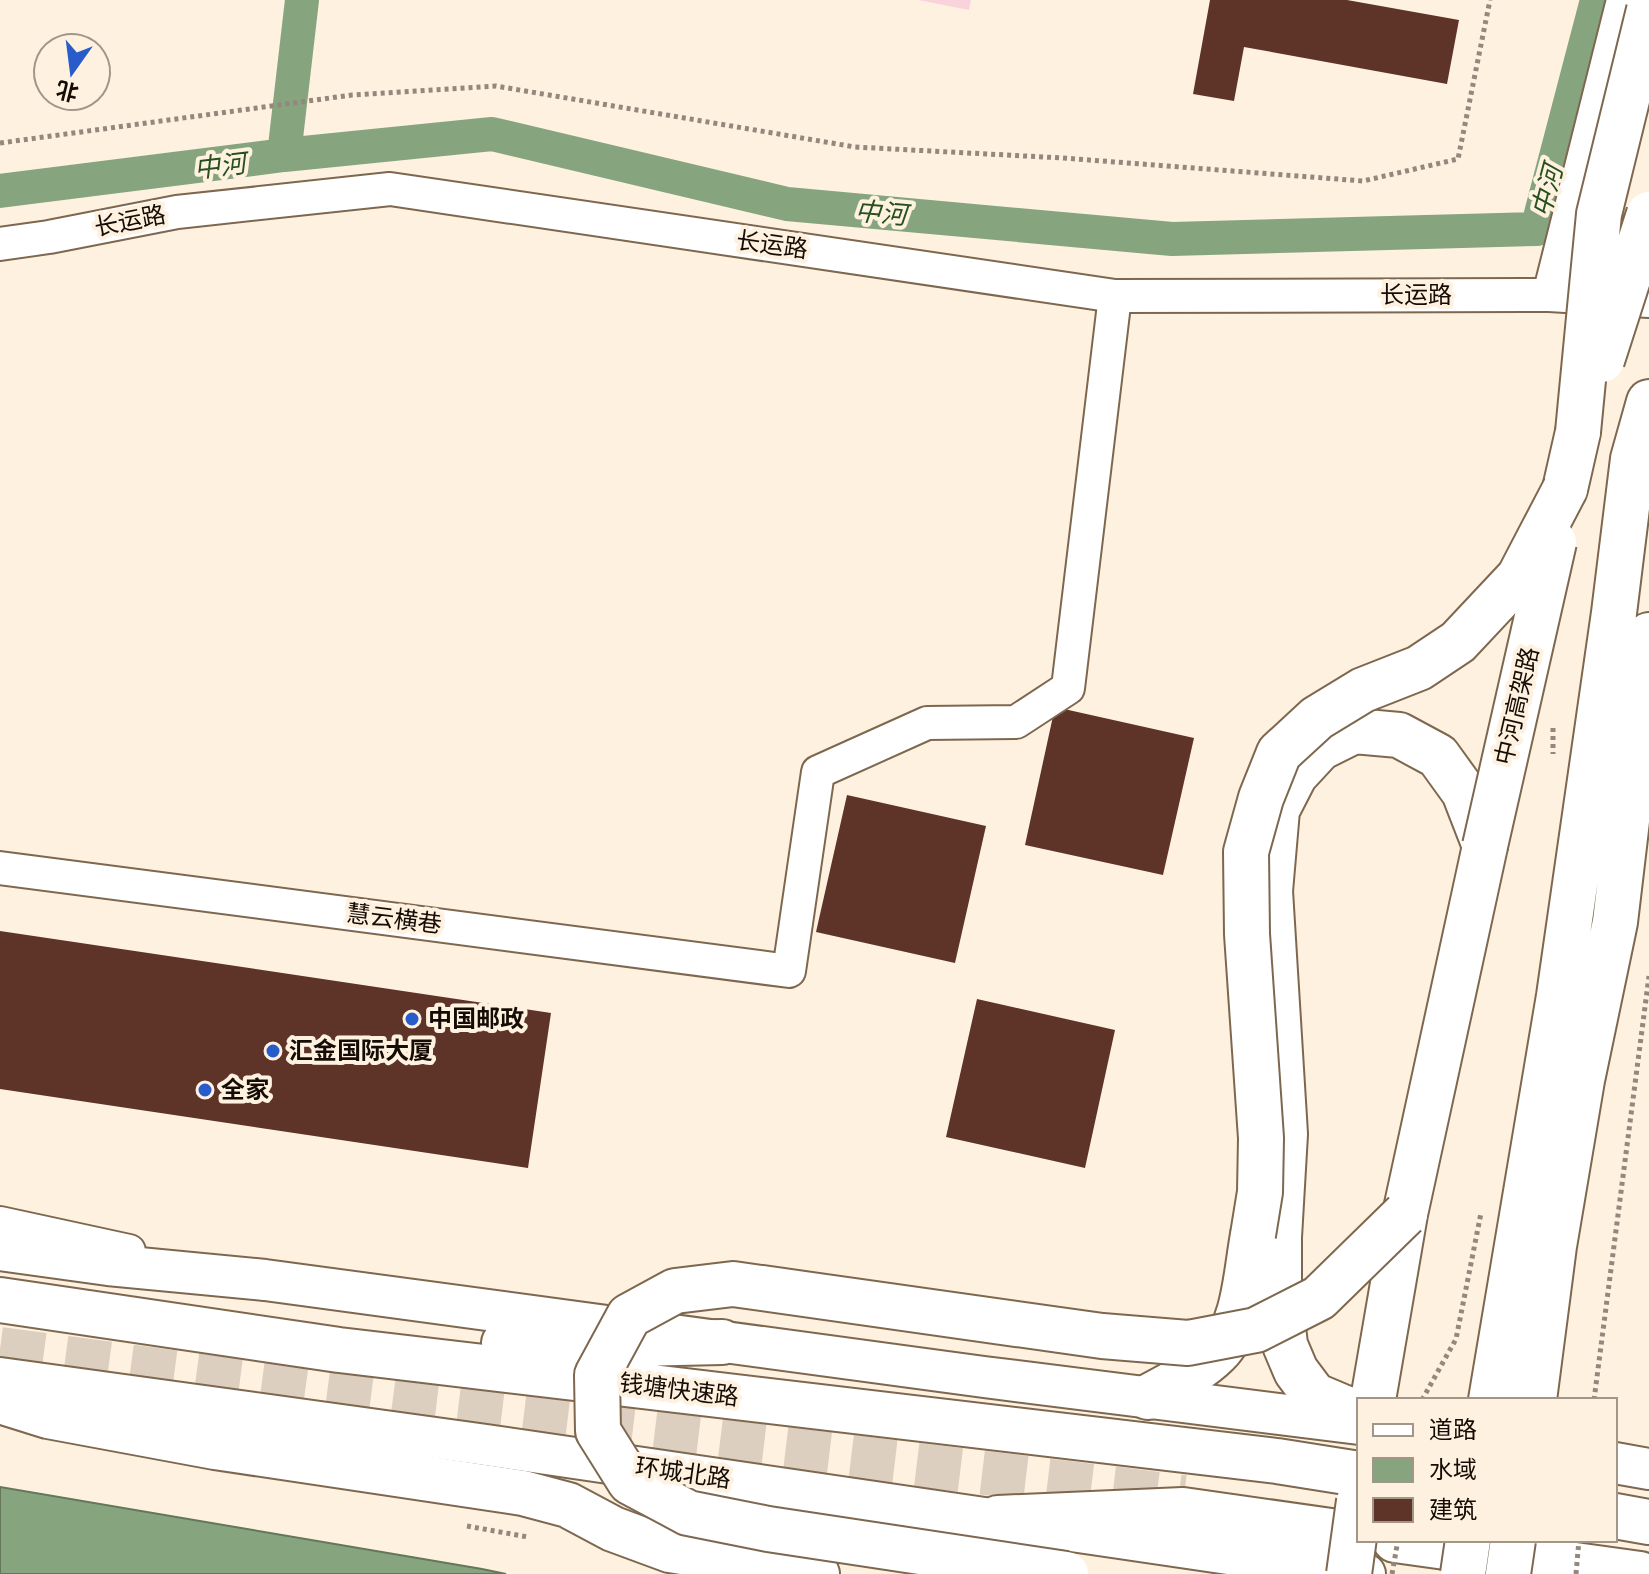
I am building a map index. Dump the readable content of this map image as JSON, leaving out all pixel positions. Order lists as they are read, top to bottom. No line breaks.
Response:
{"streets":{"highway":["中河高架路","钱塘快速路"],"main road":["环城北路"],"street":["长运路","慧云横巷"]},"crossings":[["长运路","慧云横巷"]],"water":["中河"],"places":["中国邮政","汇金国际大厦","全家"],"legend":["道路","水域","建筑"],"north":"bottom"}
